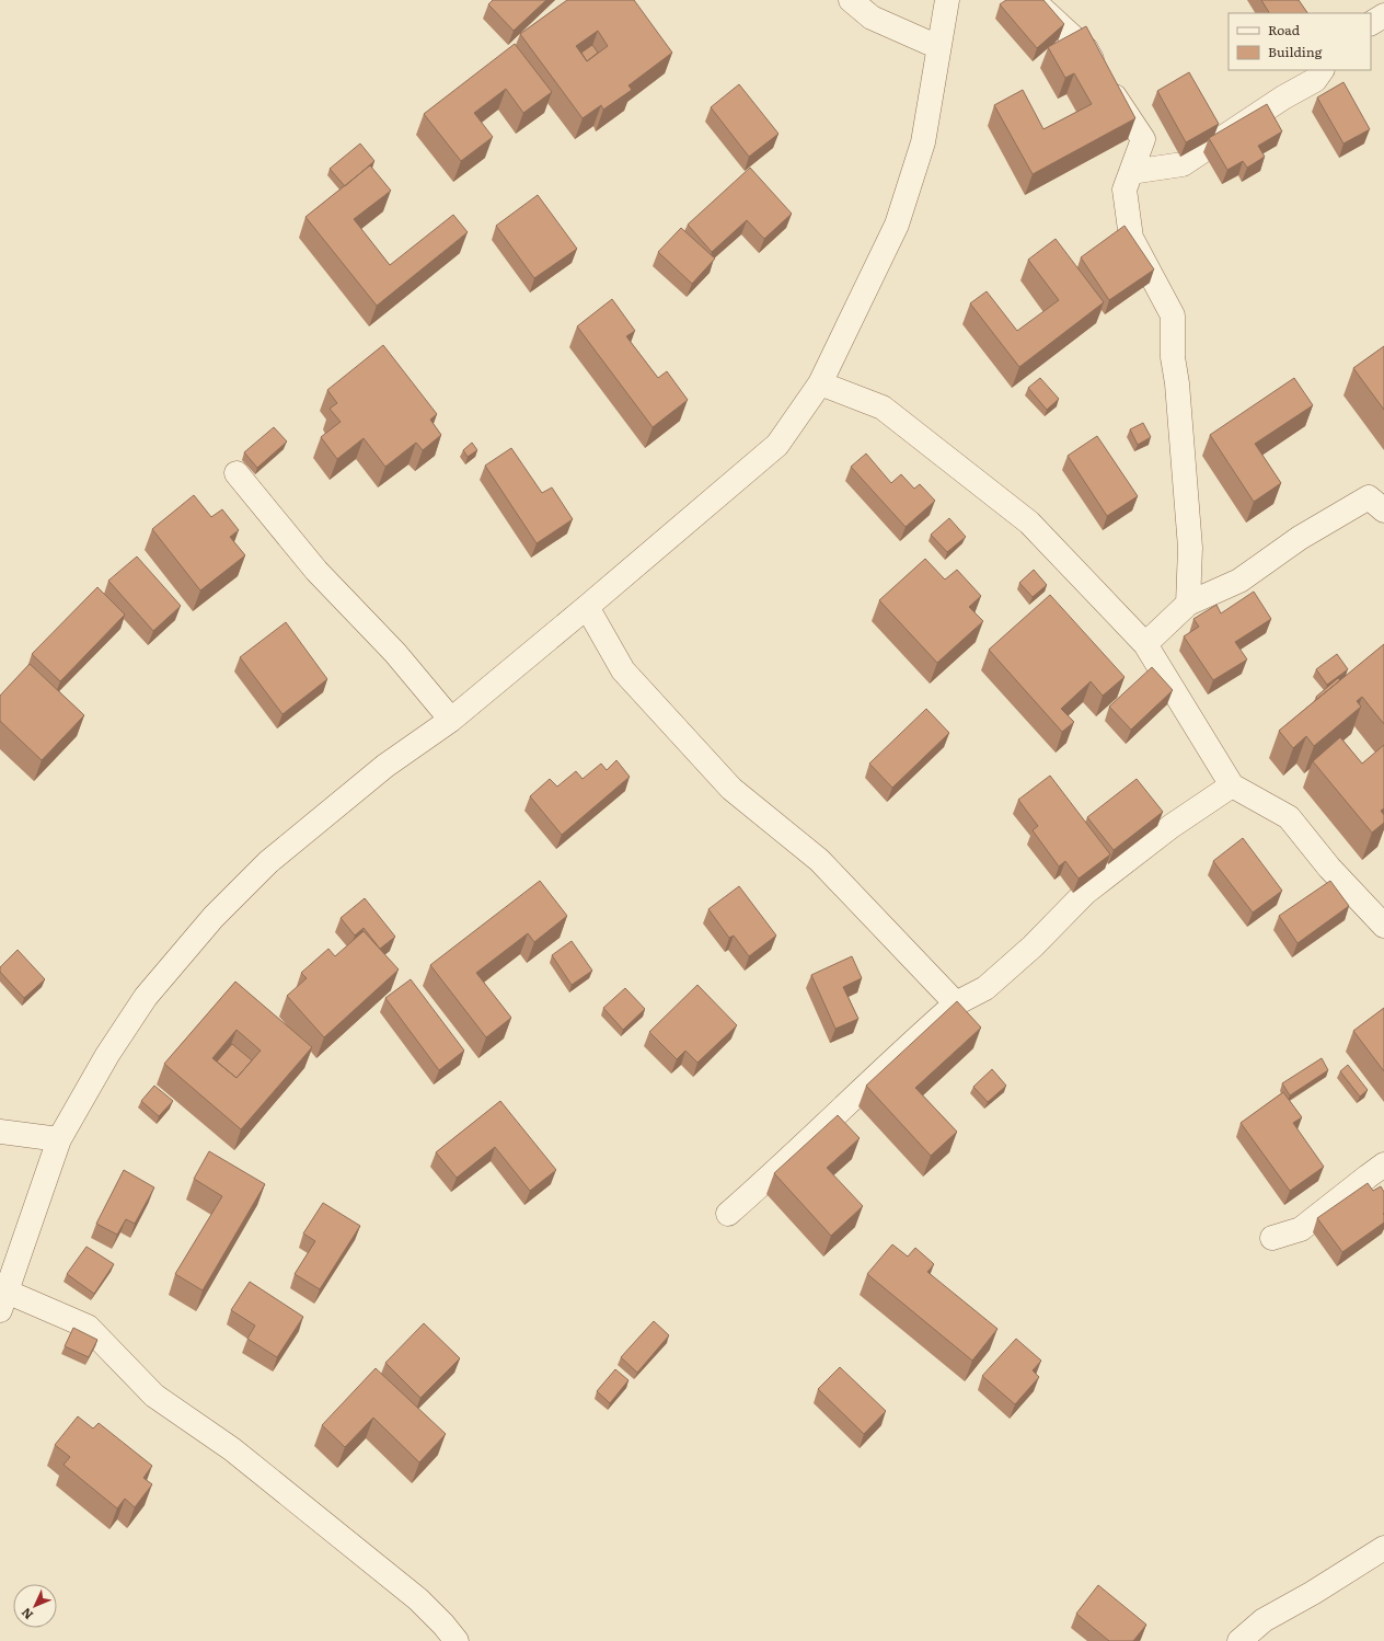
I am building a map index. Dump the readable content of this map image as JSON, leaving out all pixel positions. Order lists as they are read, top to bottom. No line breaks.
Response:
{"legend":["Road","Building"],"north":"bottom left"}
